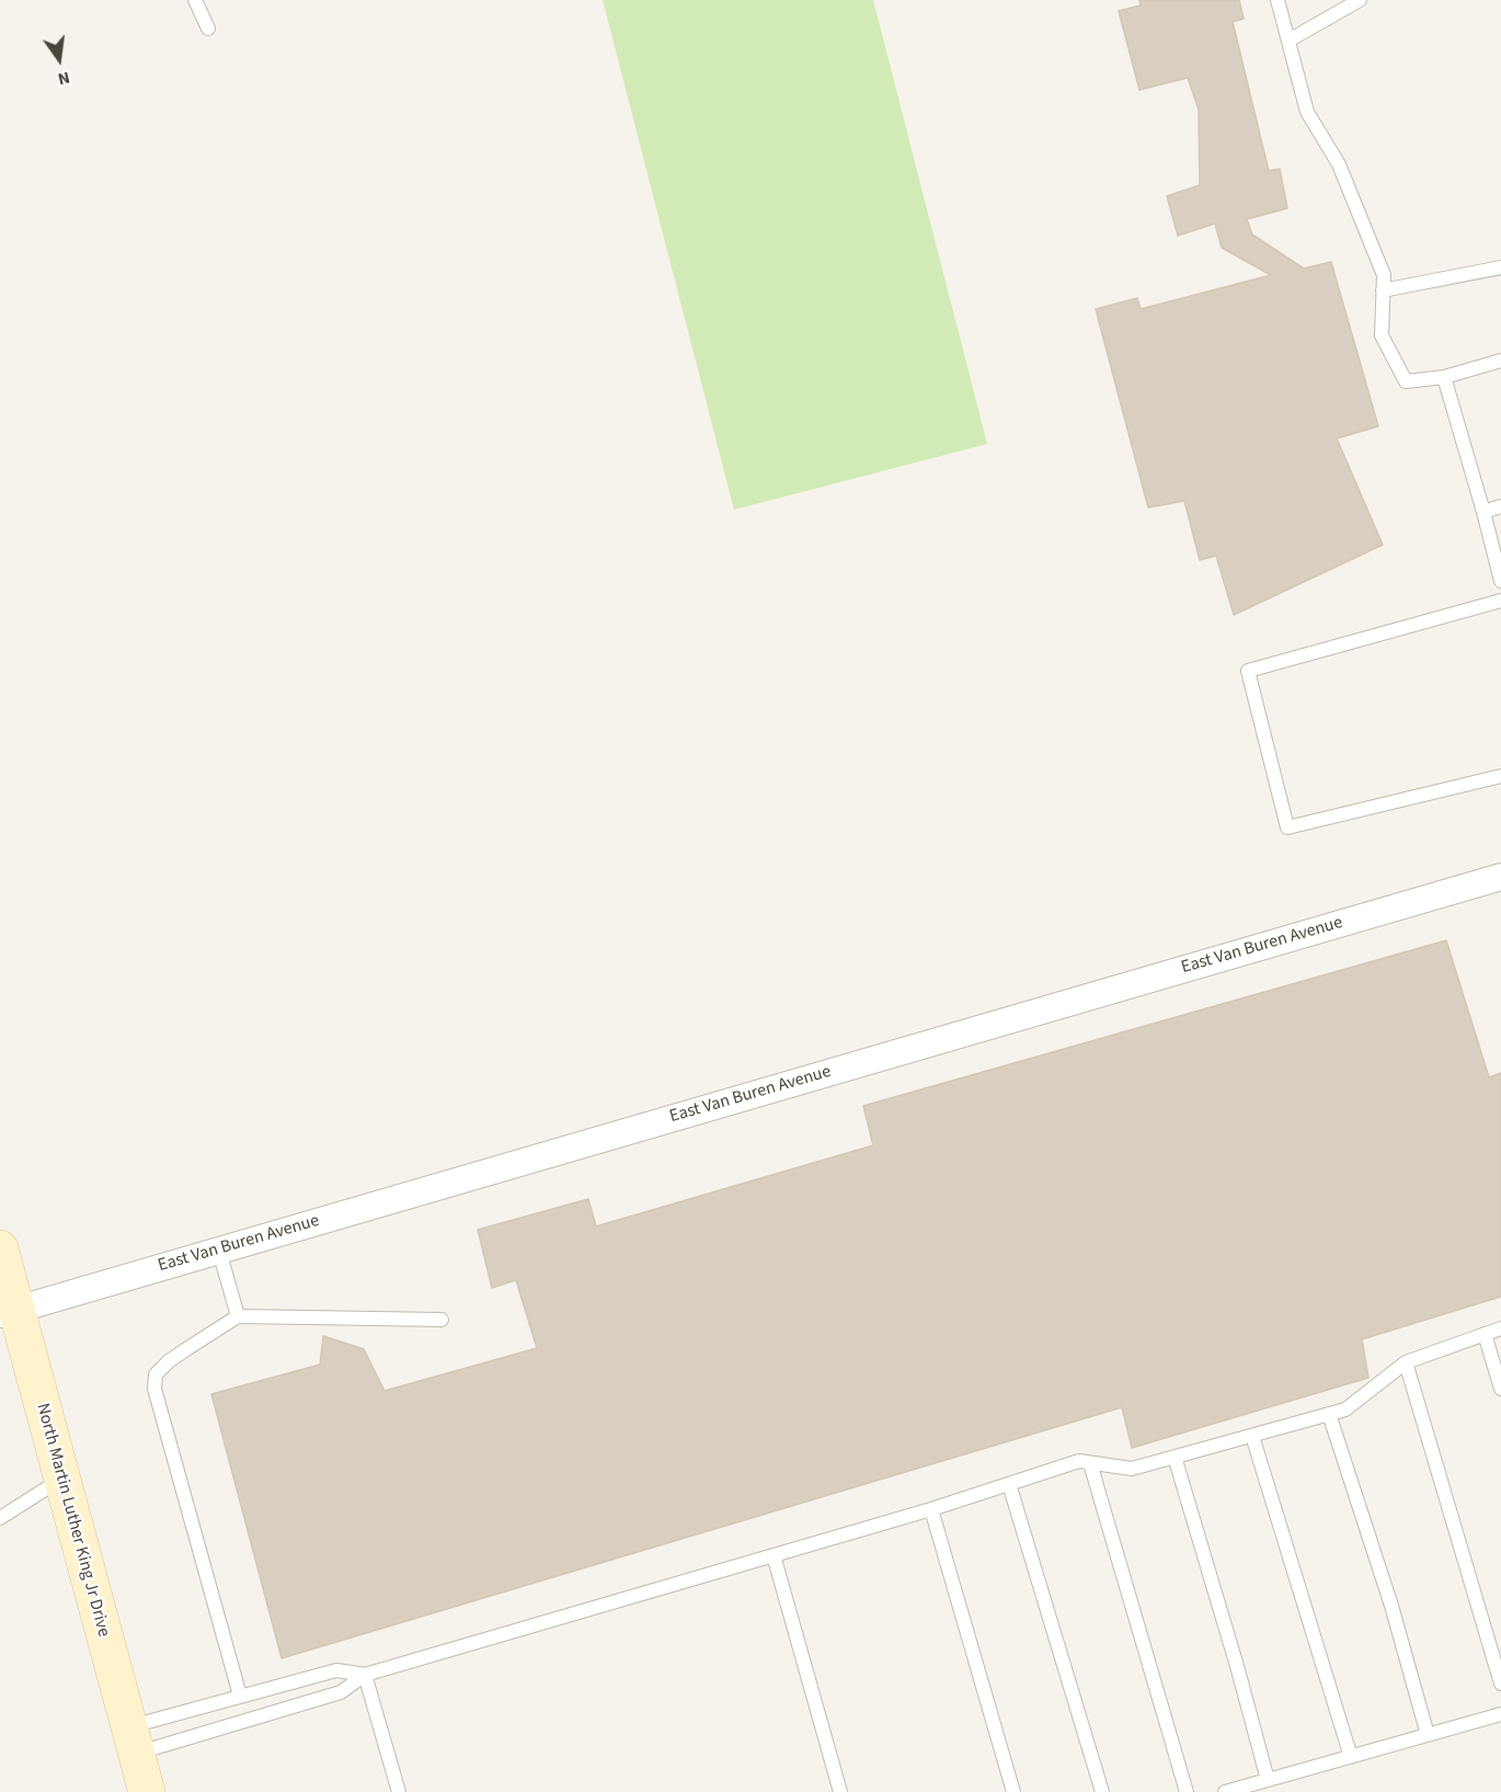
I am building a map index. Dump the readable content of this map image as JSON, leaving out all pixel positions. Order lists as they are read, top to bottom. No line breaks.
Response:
{"streets":{"street":["East Van Buren Avenue","North Martin Luther King Jr Drive"]},"crossings":[["East Van Buren Avenue","North Martin Luther King Jr Drive"]],"north":"bottom"}
